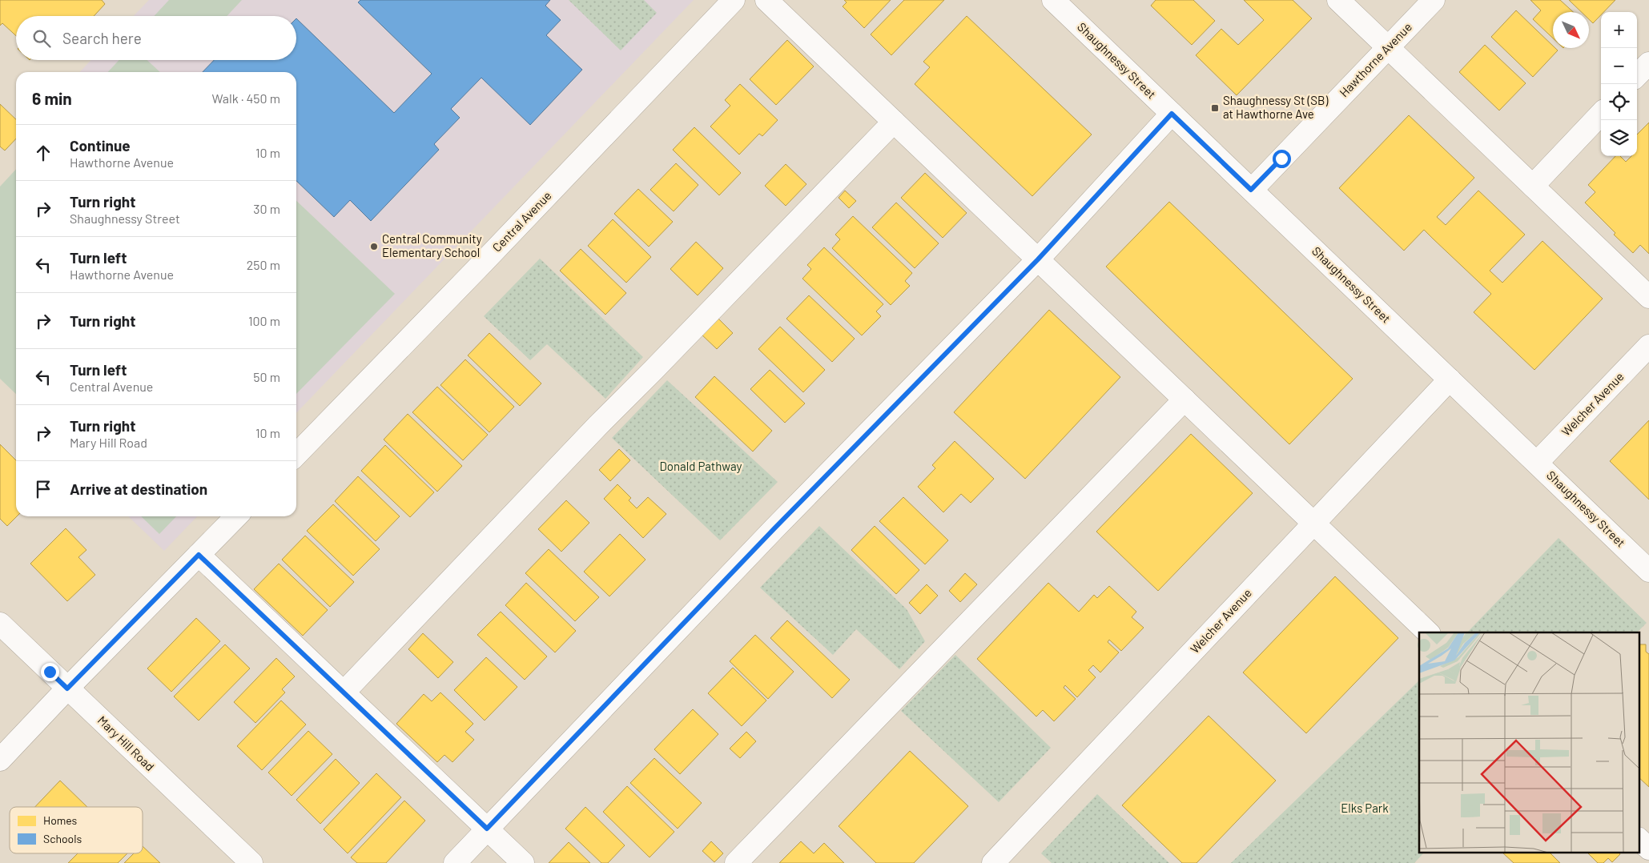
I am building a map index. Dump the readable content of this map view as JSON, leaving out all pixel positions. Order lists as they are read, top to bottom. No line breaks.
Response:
{"streets":{"street":["Hawthorne Avenue","Shaughnessy Street","Central Avenue","Welcher Avenue","Mary Hill Road"]},"crossings":[["Hawthorne Avenue","Shaughnessy Street"],["Shaughnessy Street","Welcher Avenue"]],"parks":["Donald Pathway","Elks Park"],"places":{"transit":["Shaughnessy St (SB) at Hawthorne Ave"],"other":["Central Community Elementary School"]},"legend":["Homes","Schools"],"north":"bottom right","page":{"map_buttons":["+","−"],"search":"Search here","heading":["6 min","Walk · 450 m"],"list":[["Continue","Hawthorne Avenue","10 m"],["Turn right","Shaughnessy Street","30 m"],["Turn left","Hawthorne Avenue","250 m"],["Turn right","100 m"],["Turn left","Central Avenue","50 m"],["Turn right","Mary Hill Road","10 m"],"Arrive at destination"]}}
